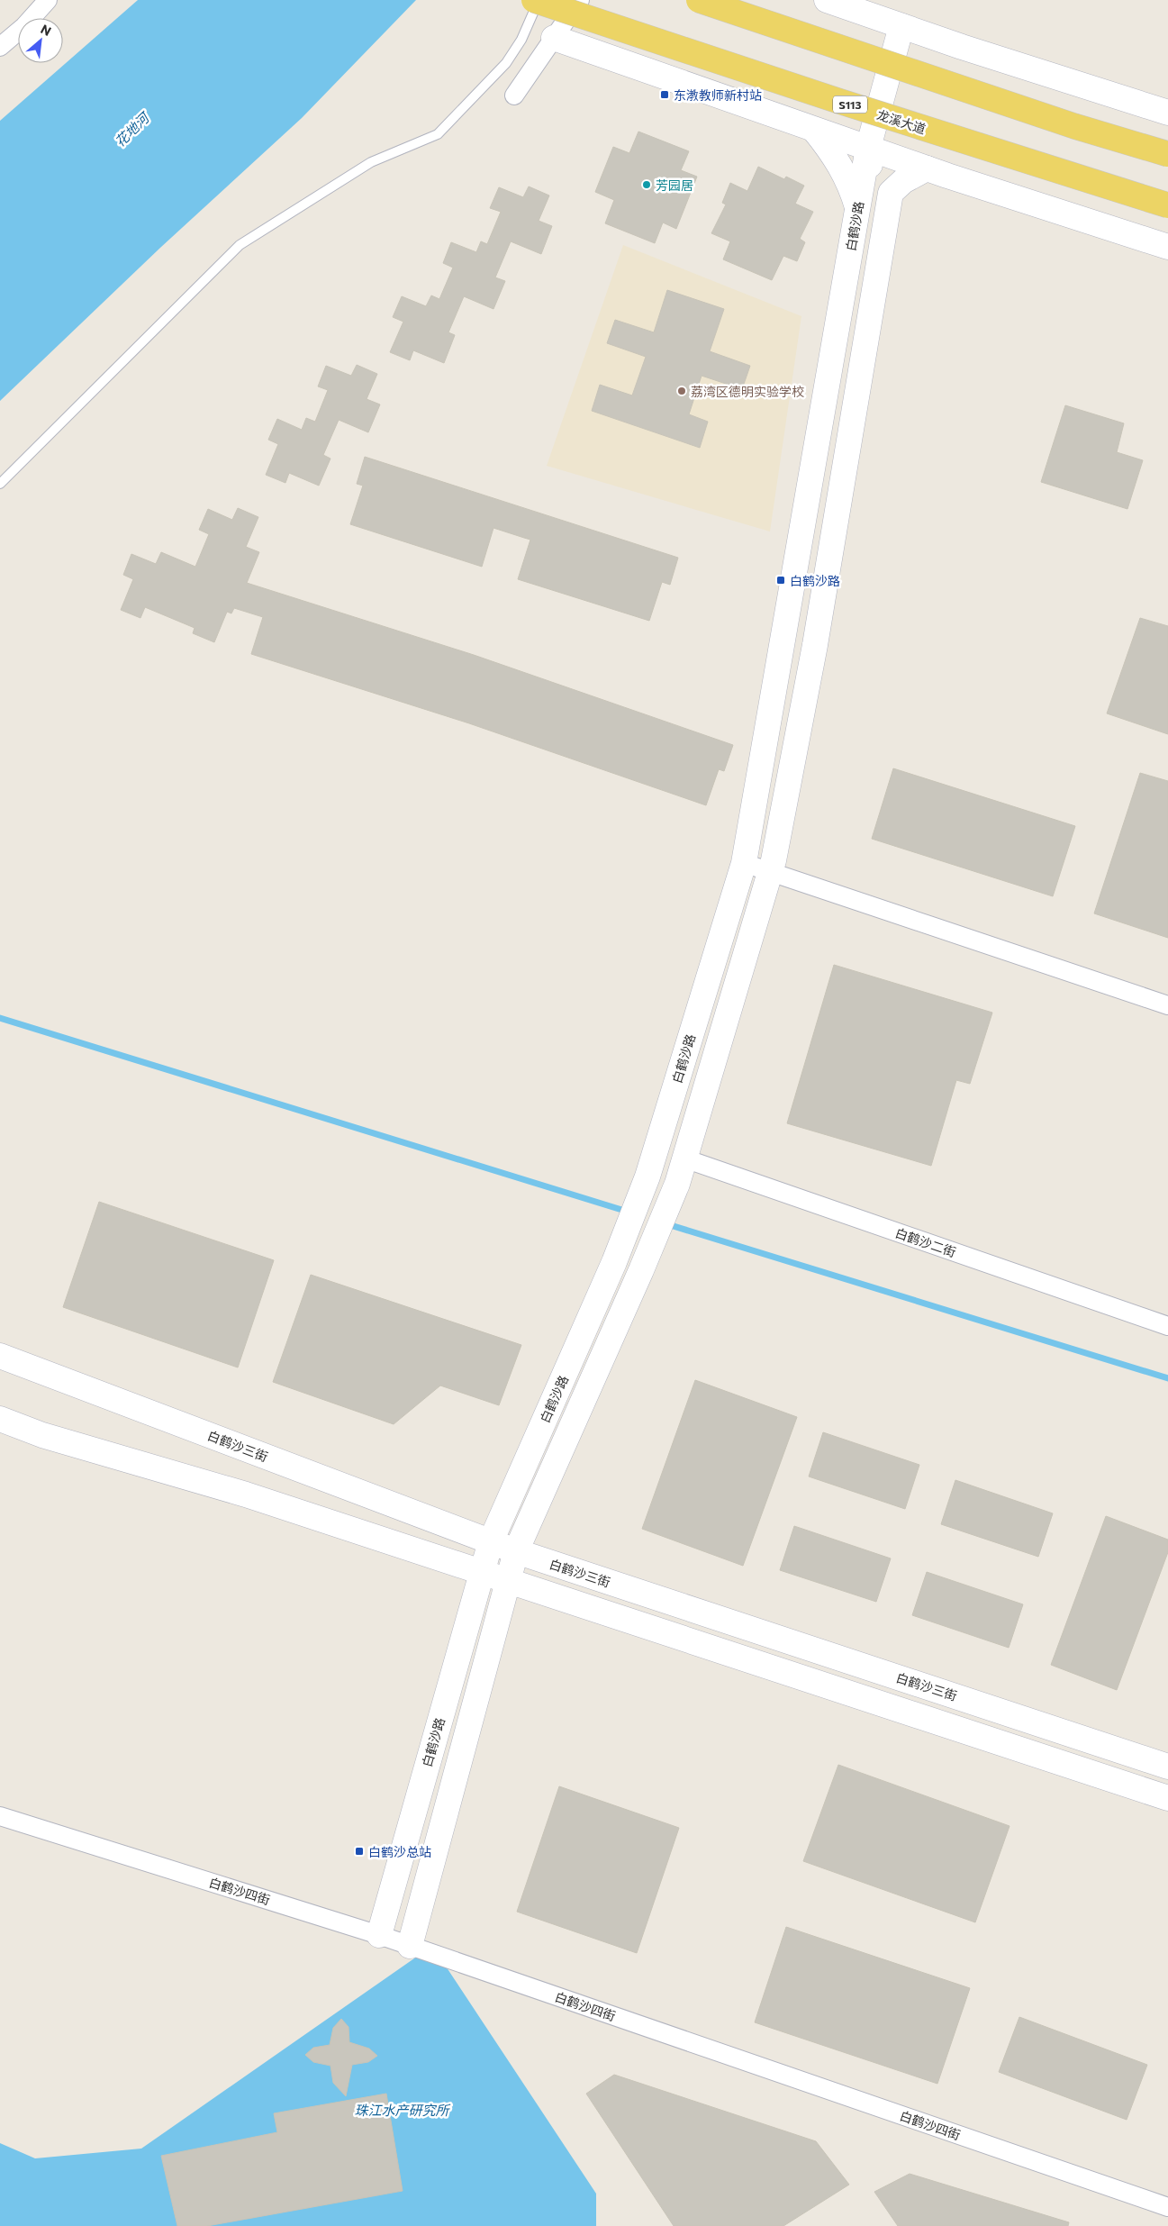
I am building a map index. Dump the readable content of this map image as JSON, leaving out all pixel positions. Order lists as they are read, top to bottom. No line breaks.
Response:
{"streets":{"main road":["S113","龙溪大道"],"street":["白鹤沙路","白鹤沙二街","白鹤沙三街","白鹤沙四街"]},"crossings":[["白鹤沙路","白鹤沙三街"],["白鹤沙路","白鹤沙四街"]],"water":["花地河","珠江水产研究所"],"places":{"transit":["东漖教师新村站","白鹤沙路","白鹤沙总站"],"other":["芳园居","荔湾区德明实验学校"]},"north":"top right"}
